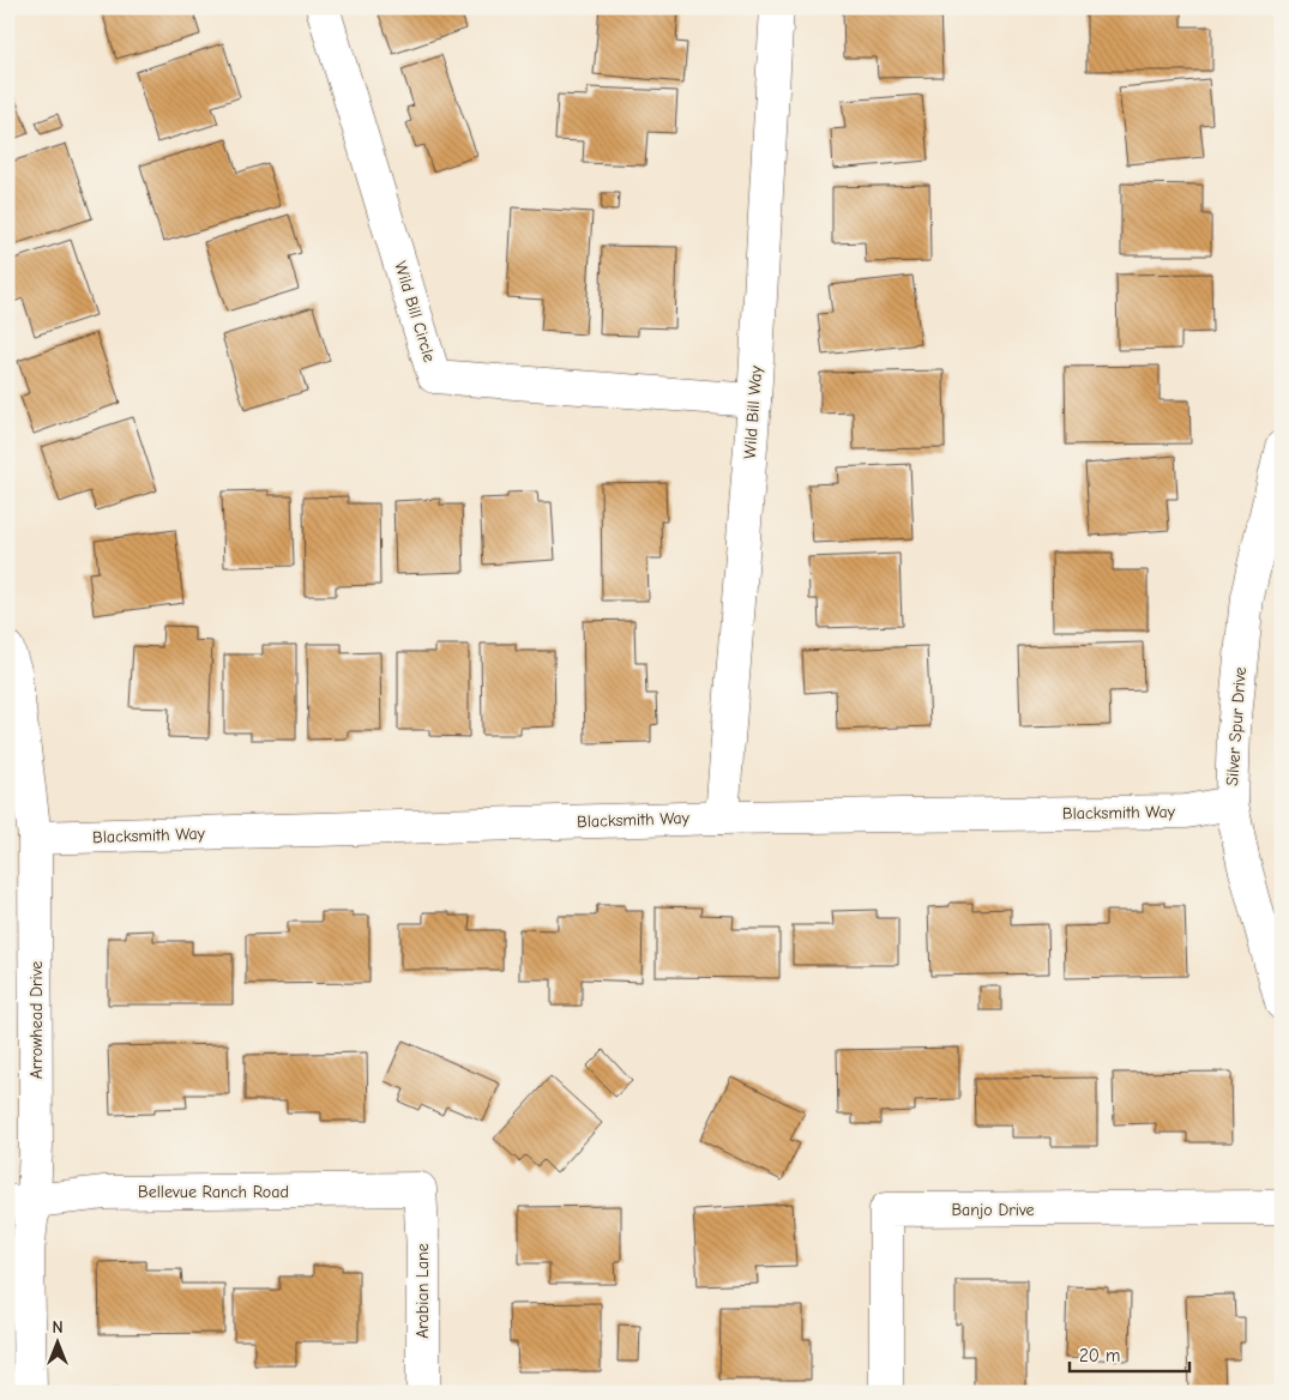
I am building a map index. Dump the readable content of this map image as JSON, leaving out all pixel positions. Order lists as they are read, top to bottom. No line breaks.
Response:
{"streets":{"street":["Wild Bill Circle","Wild Bill Way","Silver Spur Drive","Blacksmith Way","Arrowhead Drive","Bellevue Ranch Road","Banjo Drive","Arabian Lane"]},"crossings":[["Wild Bill Circle","Wild Bill Way"],["Wild Bill Way","Blacksmith Way"],["Silver Spur Drive","Blacksmith Way"],["Blacksmith Way","Arrowhead Drive"],["Arrowhead Drive","Bellevue Ranch Road"],["Bellevue Ranch Road","Arabian Lane"]],"scale_bar":"20 m","north":"top"}
